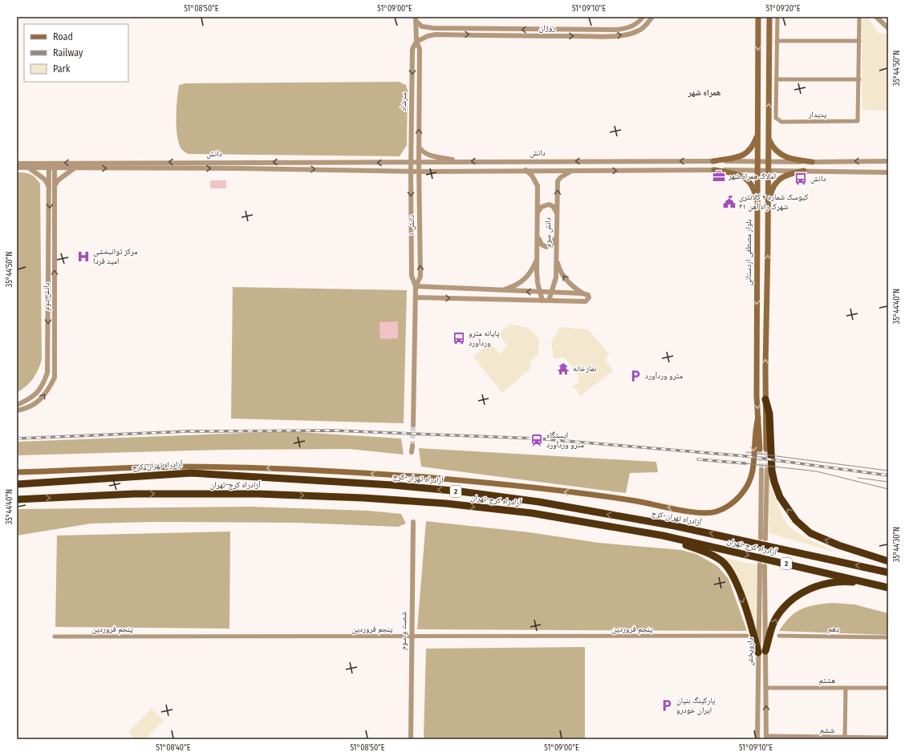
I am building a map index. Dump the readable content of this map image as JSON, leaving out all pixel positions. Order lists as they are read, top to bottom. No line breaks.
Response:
{"streets":{"highway":["آزادراه تهران-کرج","آزادراه کرج-تهران","2"],"main road":["بلوار مصطفی اردستانی"],"street":["روژان","سرشاد","پدیدار","دانش","دانش ۱","دانش سوم","دانش دوم","پنجم فروردین","دهم","شصت و سوم","داروپخش","هشتم","ششم"]},"crossings":[["روژان","سرشاد"],["سرشاد","دانش"],["سرشاد","دانش ۱"],["دانش","دانش ۱"],["دانش","بلوار مصطفی اردستانی"],["دانش","دانش دوم"],["پنجم فروردین","شصت و سوم"],["داروپخش","هشتم"],["داروپخش","ششم"]],"one_way":["آزادراه تهران-کرج","آزادراه کرج-تهران"],"districts":["همراه شهر"],"places":{"office":["املاک همراه شهر"],"bus stop":["دانش","پایانه مترو وردآورد"],"public building":["کیوسک شماره ۲ کلانتری ۴۱ شهرک راه آهن"],"hospital":["مرکز توانبخشی امید فردا"],"temple":["نمازخانه"],"parking":["مترو وردآورد","پارکینگ بنیان ایران خودرو"],"station":["ایستگاه مترو وردآورد"]},"legend":["Road","Railway","Park"],"coordinates":["51°08'50\"E","51°09'00\"E","51°09'10\"E","51°09'20\"E","35°44'50\"N","35°44'40\"N","35°44'30\"N","51°08'40\"E"]}
